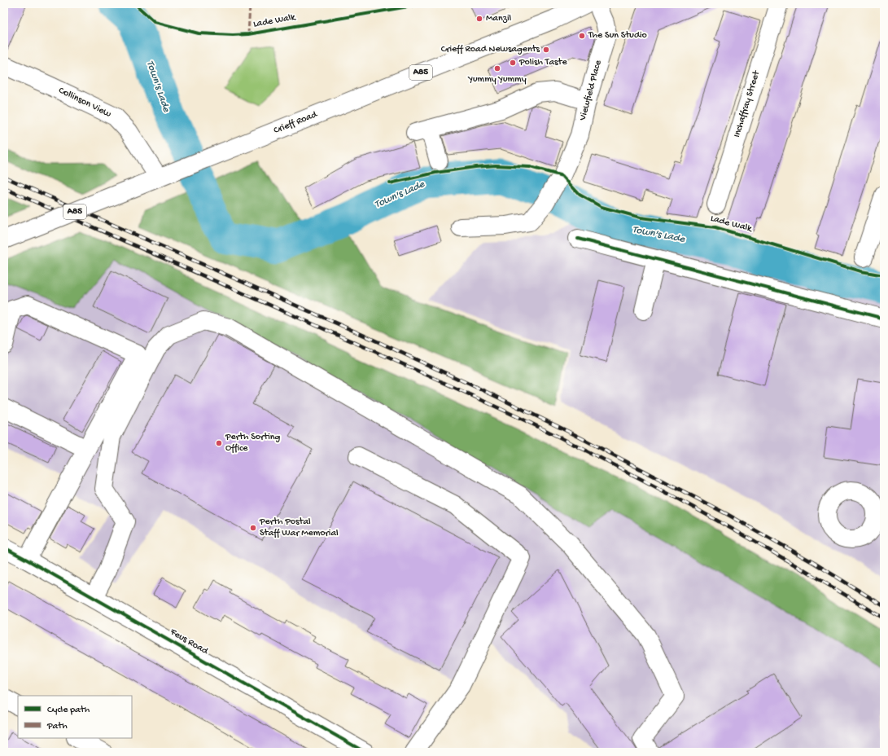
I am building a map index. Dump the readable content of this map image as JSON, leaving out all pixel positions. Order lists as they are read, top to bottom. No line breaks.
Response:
{"streets":{"street":["A85","Viewfield Place","Collinson View","Inchaffray Street","Crieff Road","Feus Road"],"cycle path":["Lade Walk"]},"crossings":[["Collinson View","Crieff Road"]],"water":["Town's Lade"],"places":["Manzil","The Sun Studio","Crieff Road Newsagents","Polish Taste","Yummy Yummy","Perth Sorting Office","Perth Postal Staff War Memorial"],"legend":["Cycle path","Path"]}
